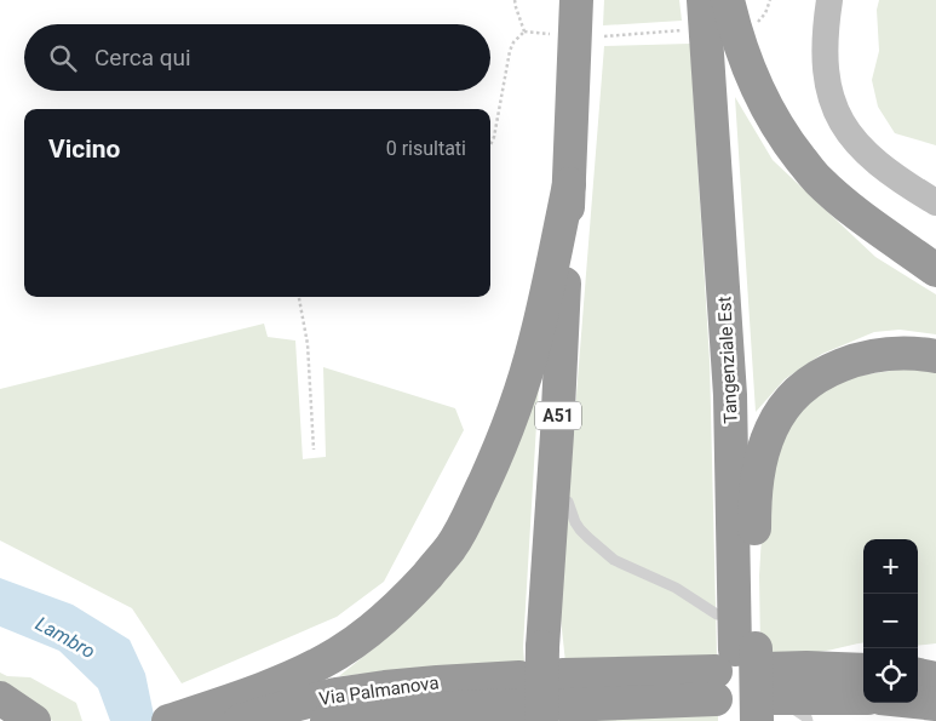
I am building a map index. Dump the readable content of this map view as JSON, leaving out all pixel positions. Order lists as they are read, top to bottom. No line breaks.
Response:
{"streets":{"highway":["Tangenziale Est","A51","Via Palmanova"]},"crossings":[["Tangenziale Est","Via Palmanova"],["A51","Via Palmanova"]],"water":["Lambro"],"page":{"search":"Cerca qui","heading":["Vicino","0 risultati"],"map_buttons":["+","−"]}}
